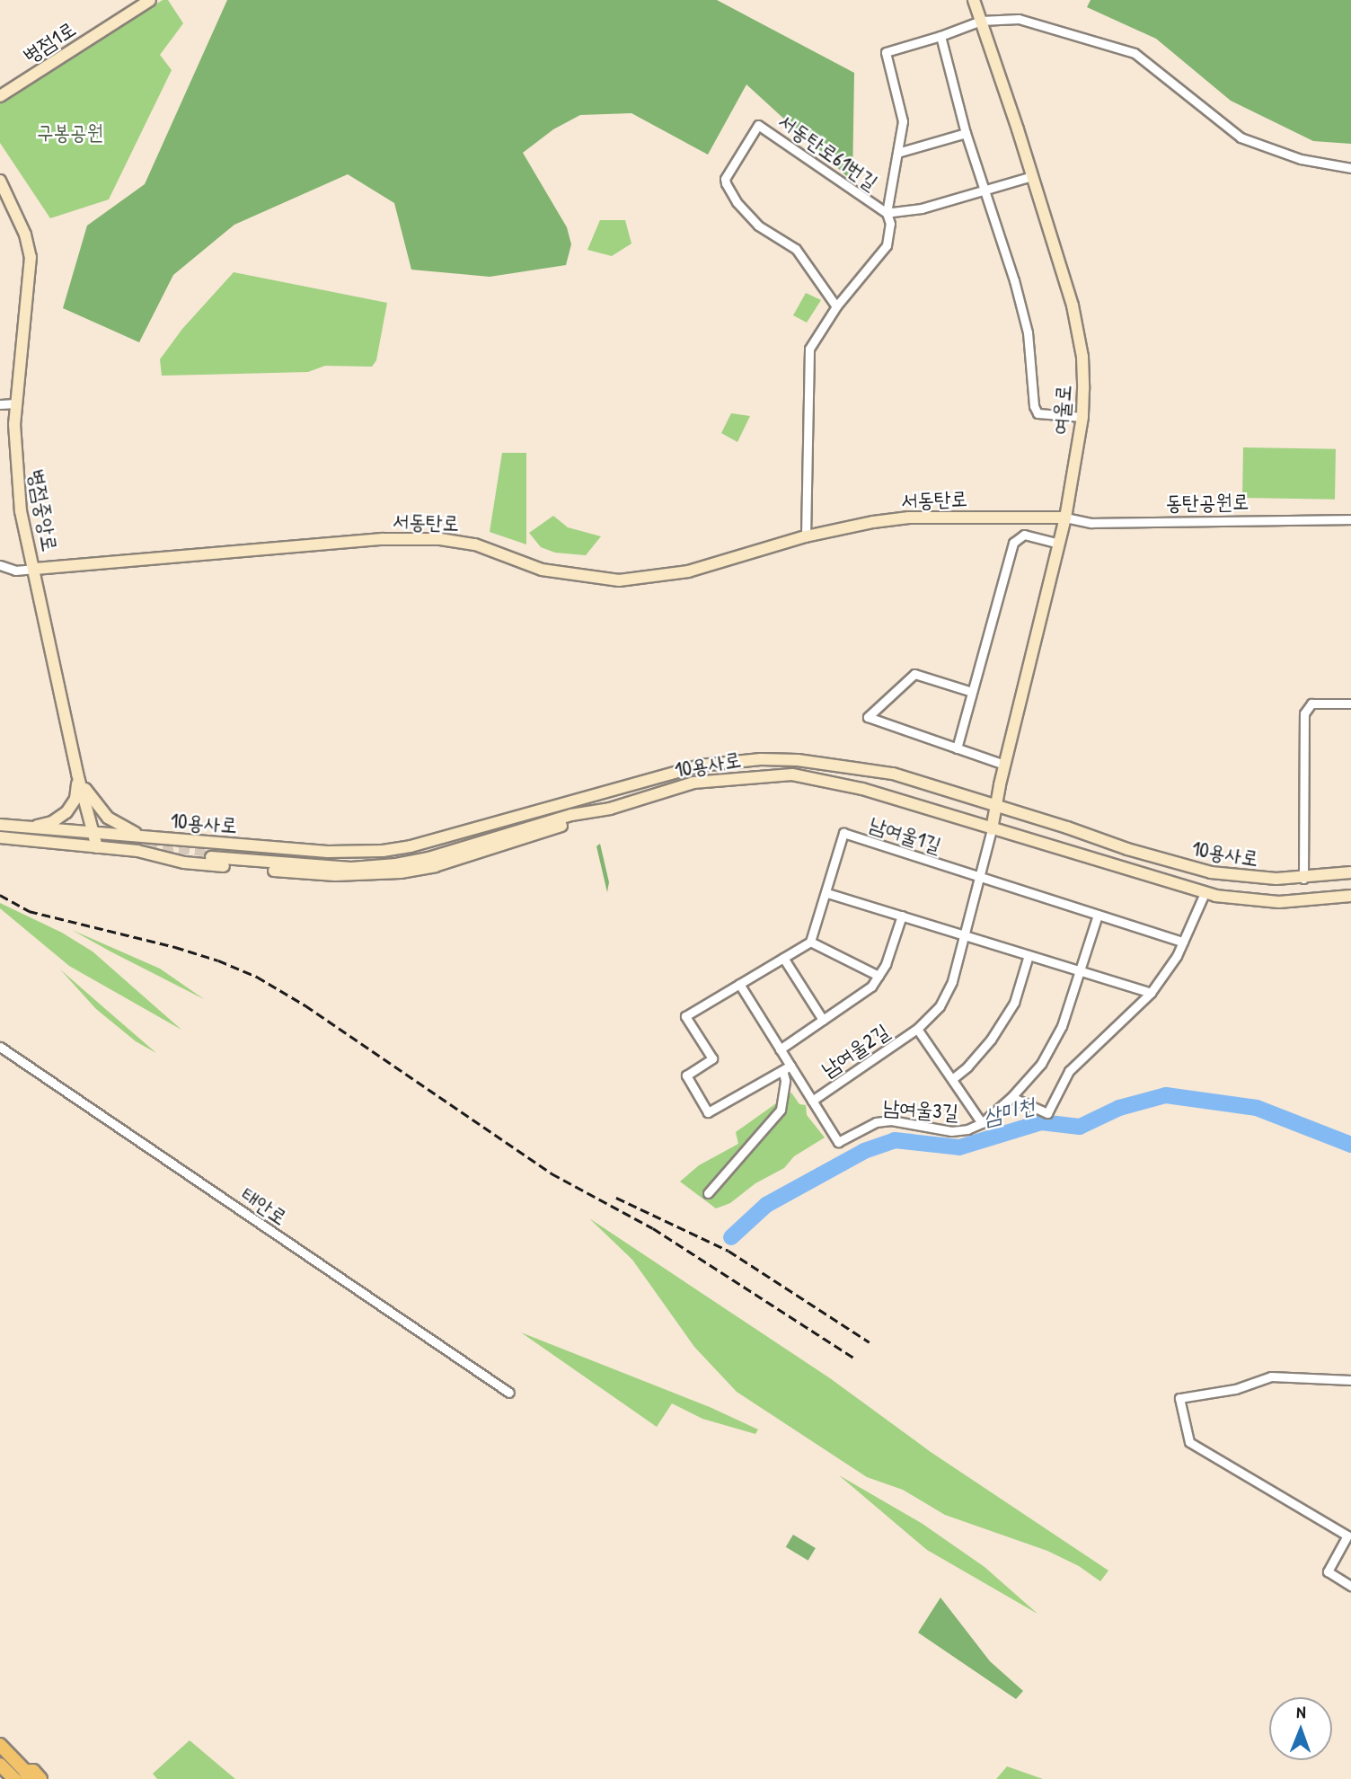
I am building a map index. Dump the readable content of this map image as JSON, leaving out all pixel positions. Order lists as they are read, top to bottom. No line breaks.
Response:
{"streets":{"street":["병점1로","서동탄로61번길","여울로","서동탄로","동탄공원로","병점중앙로","10용사로","남여울1길","남여울2길","남여울3길","태안로"]},"crossings":[["여울로","서동탄로"],["여울로","동탄공원로"],["여울로","10용사로"],["여울로","남여울2길"],["서동탄로","동탄공원로"],["서동탄로","병점중앙로"],["병점중앙로","10용사로"],["10용사로","남여울2길"],["10용사로","남여울3길"],["남여울1길","남여울2길"],["남여울2길","남여울3길"]],"water":["삼미천"],"parks":["구봉공원"],"north":"top"}
